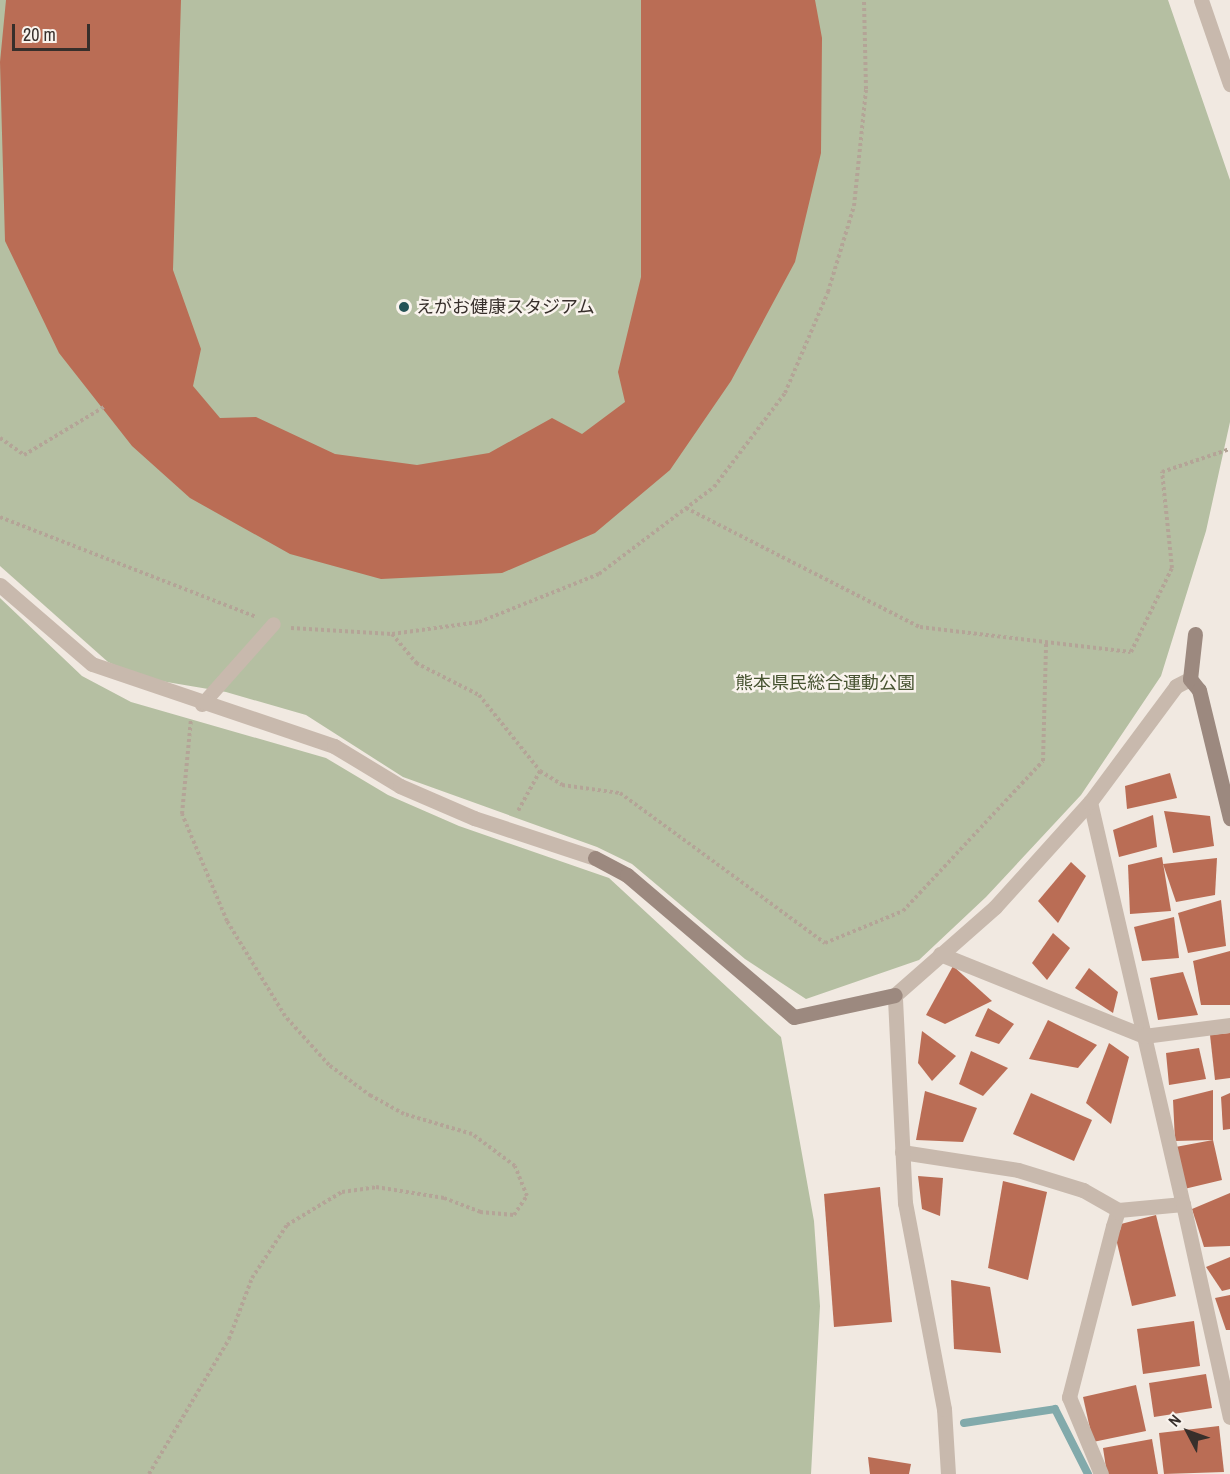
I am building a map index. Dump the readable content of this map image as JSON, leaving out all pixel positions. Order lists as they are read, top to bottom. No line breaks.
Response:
{"parks":["熊本県民総合運動公園"],"places":["えがお健康スタジアム"],"scale_bar":"20 m","north":"top left"}
